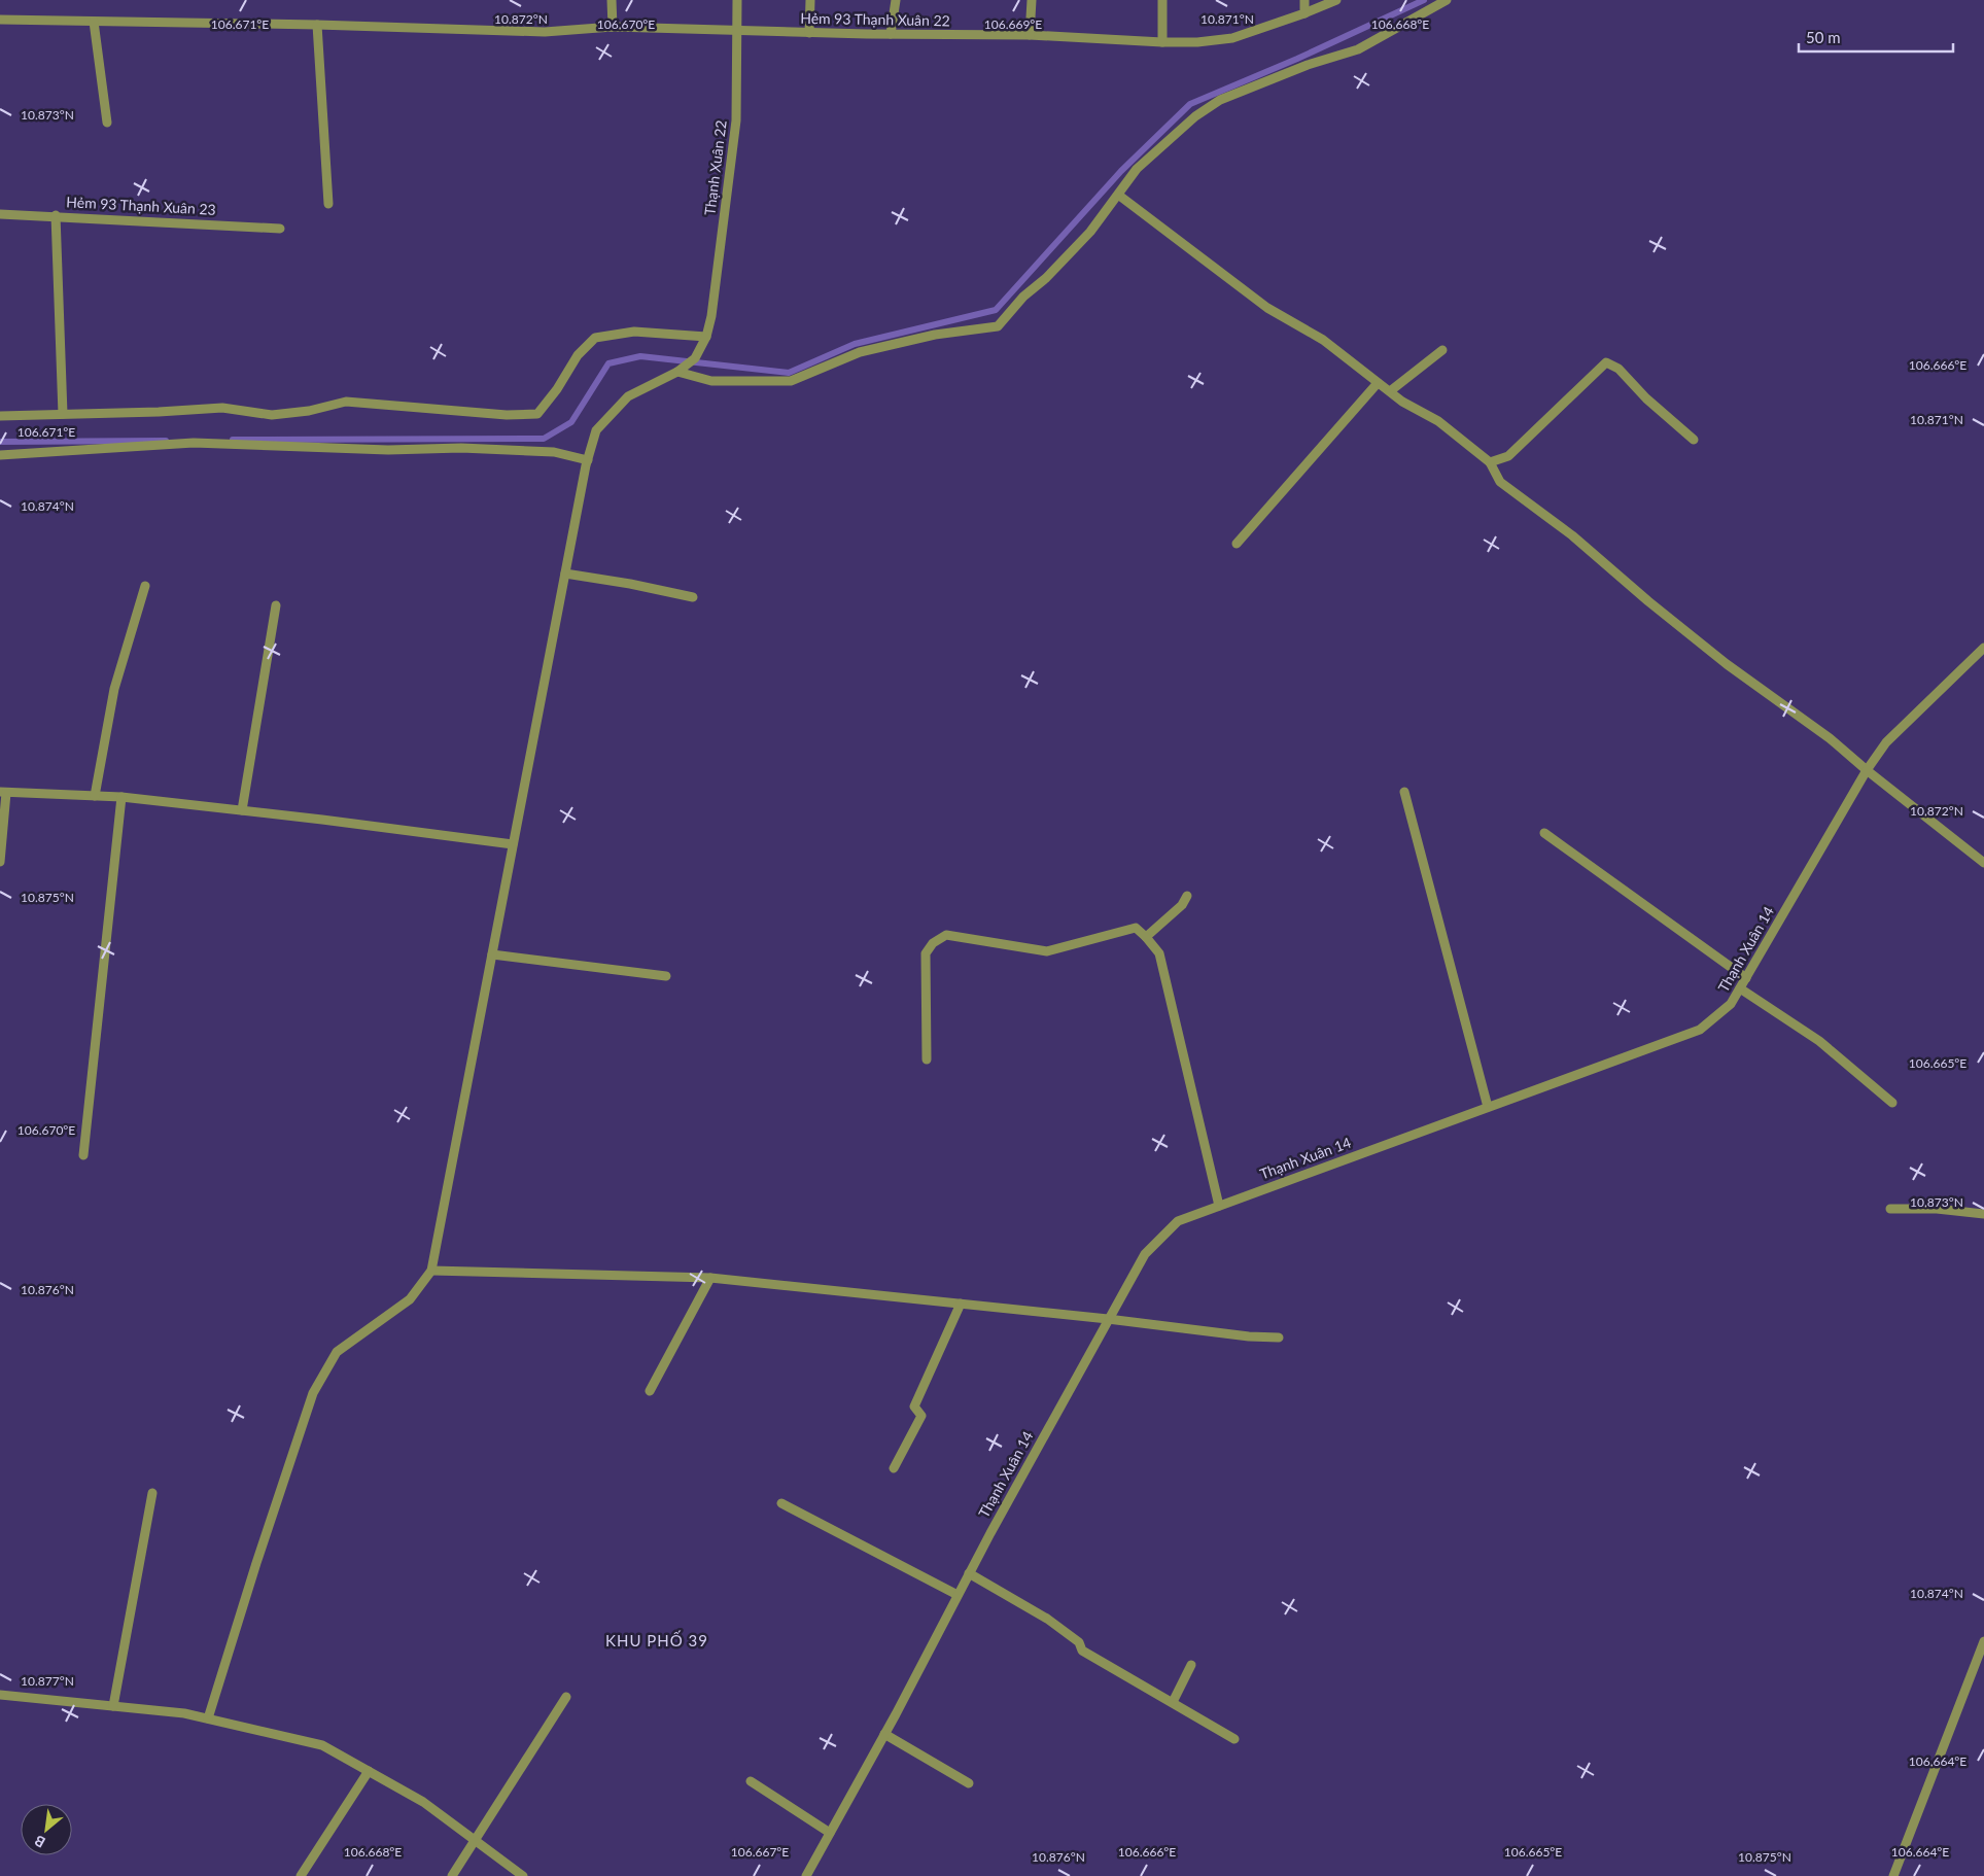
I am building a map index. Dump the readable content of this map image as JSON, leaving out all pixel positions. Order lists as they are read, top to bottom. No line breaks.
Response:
{"streets":{"street":["Hẻm 93 Thạnh Xuân 22","Thạnh Xuân 22","Hẻm 93 Thạnh Xuân 23","Thạnh Xuân 14"]},"crossings":[["Hẻm 93 Thạnh Xuân 22","Thạnh Xuân 22"]],"districts":["KHU PHỐ 39"],"scale_bar":"50 m","north":"bottom left","coordinates":["10.872°N","10.871°N","106.671°E","106.670°E","106.669°E","106.668°E","10.873°N","106.666°E","10.874°N","10.875°N","106.665°E","10.876°N","10.877°N","106.664°E","106.667°E"]}
